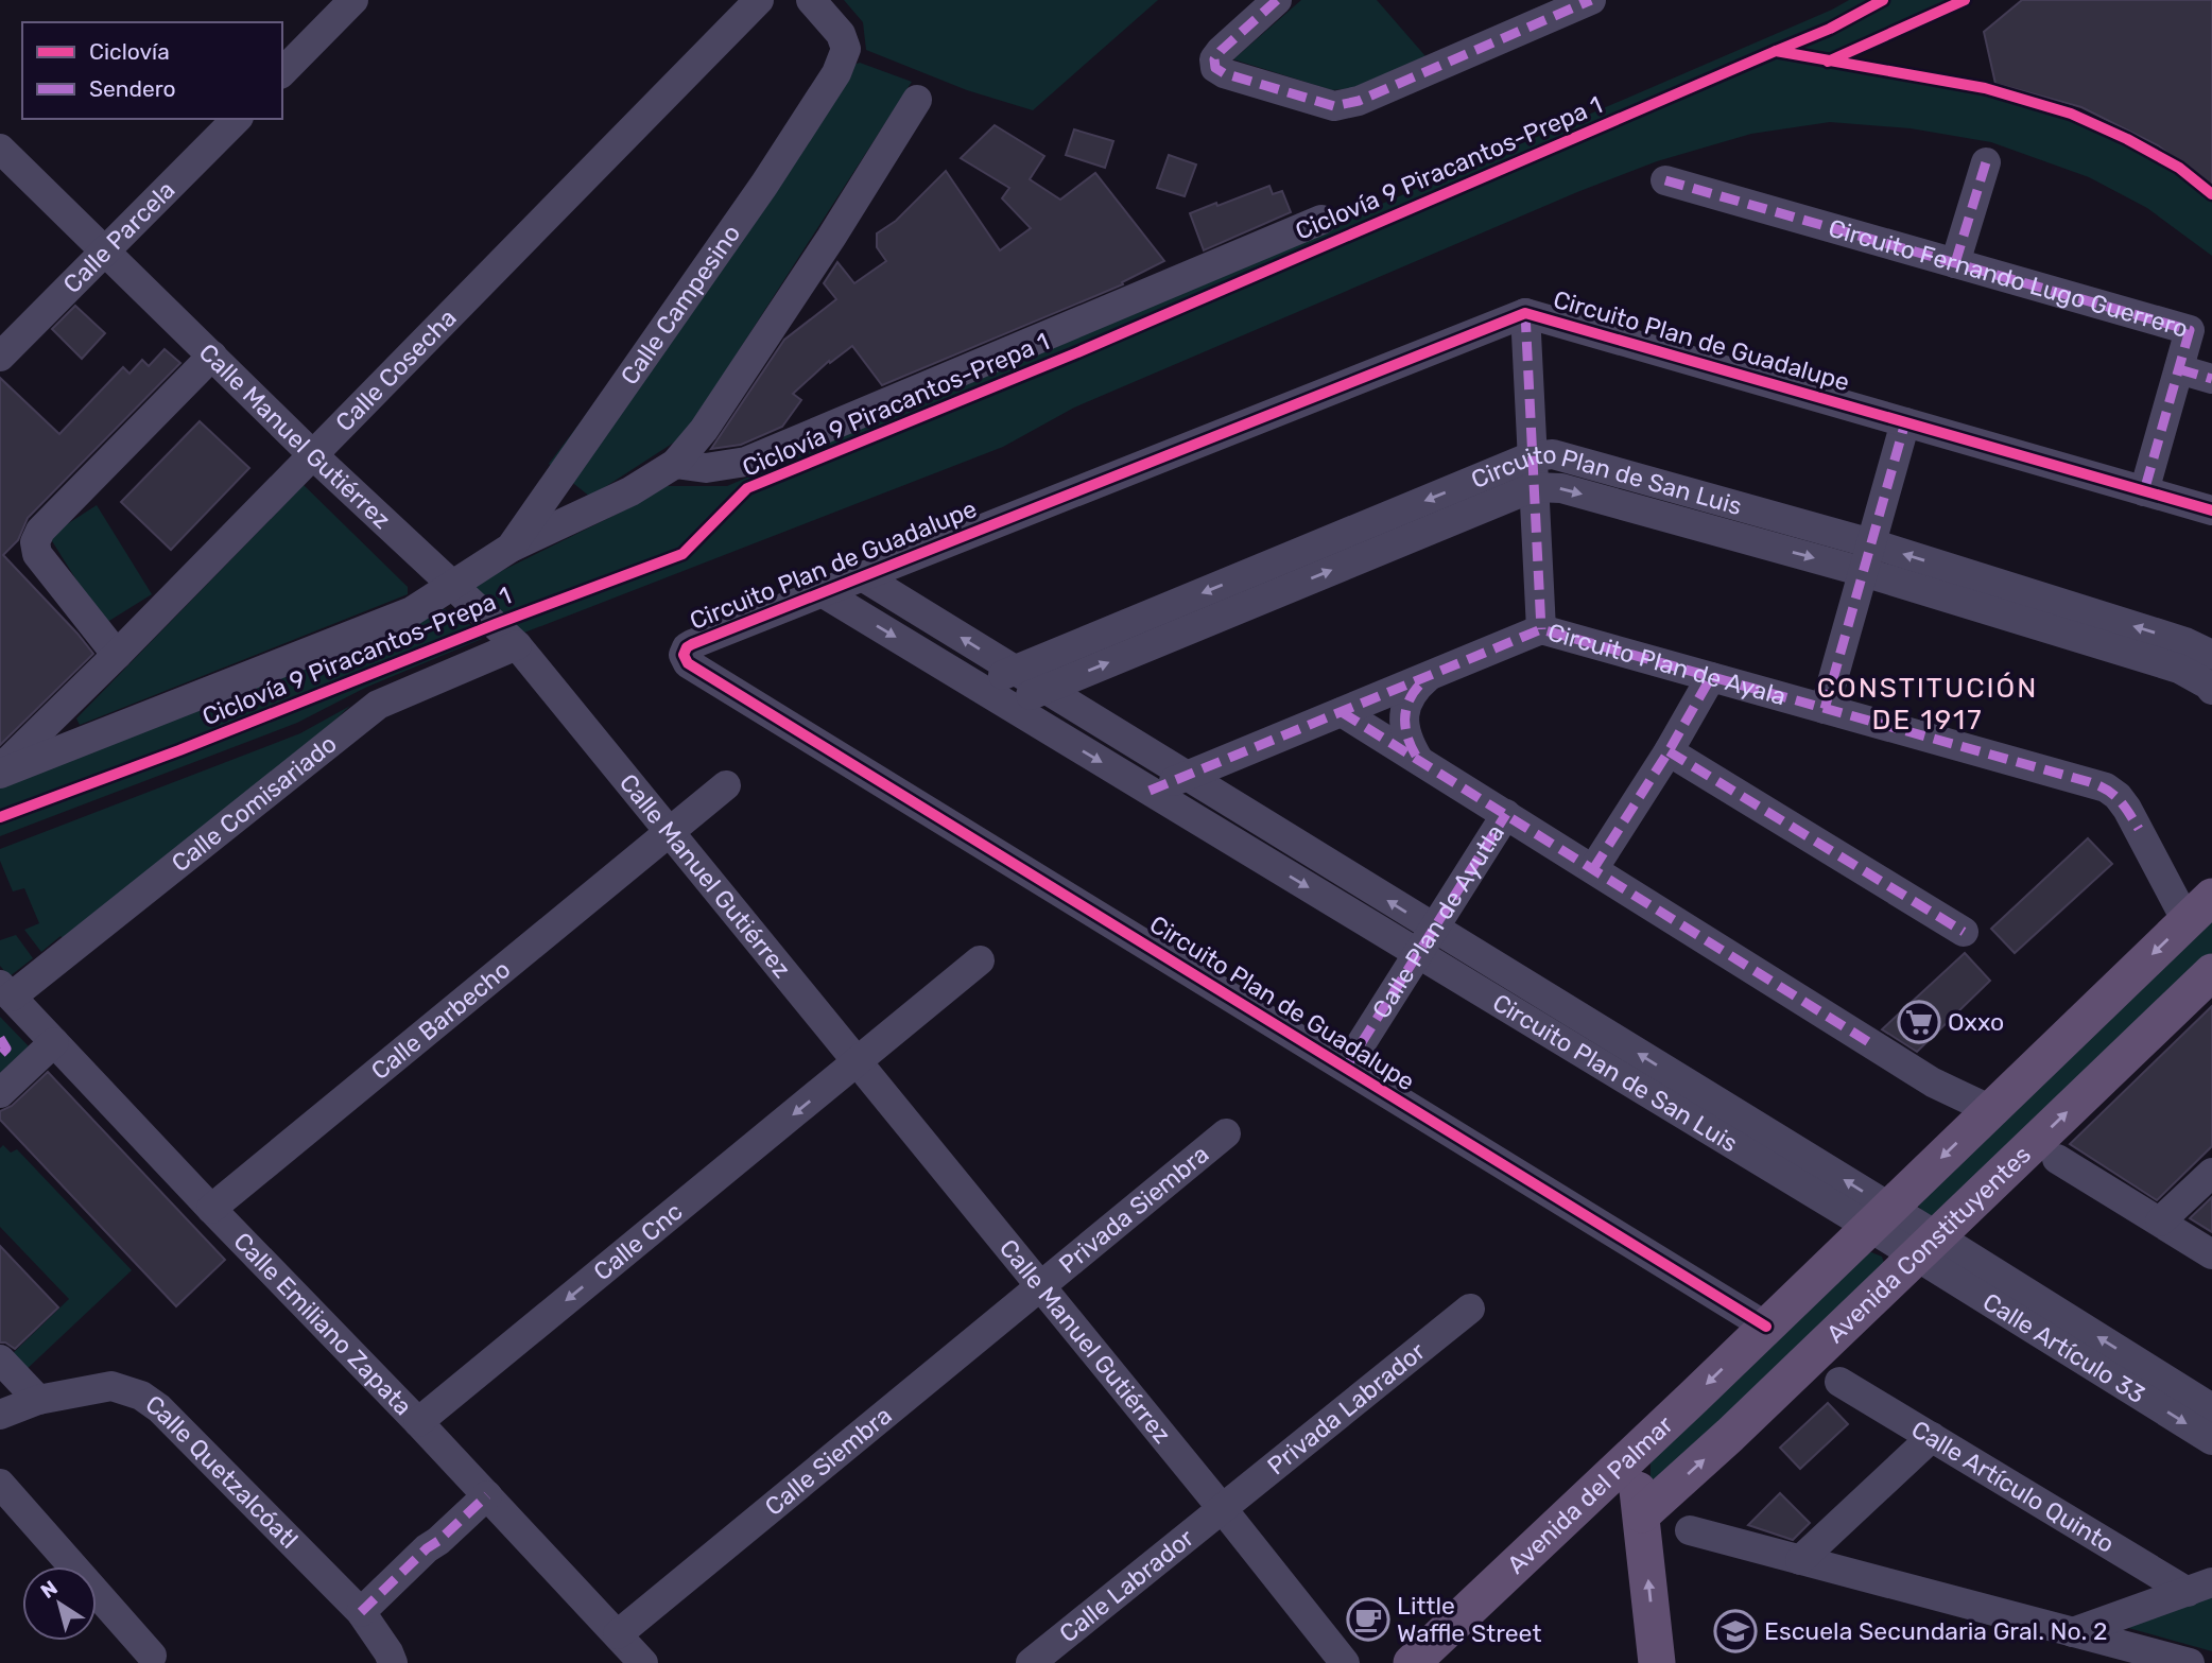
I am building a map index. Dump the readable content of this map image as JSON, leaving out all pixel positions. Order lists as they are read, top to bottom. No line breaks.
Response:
{"streets":{"main road":["Avenida Constituyentes","Avenida del Palmar"],"street":["Calle Parcela","Circuito Fernando Lugo Guerrero","Calle Campesino","Circuito Plan de Guadalupe","Calle Cosecha","Calle Manuel Gutiérrez","Circuito Plan de San Luis","Circuito Plan de Ayala","Calle Comisariado","Calle Plan de Ayutla","Calle Barbecho","Privada Siembra","Calle Cnc","Calle Emiliano Zapata","Calle Artículo 33","Privada Labrador","Calle Siembra","Calle Quetzalcóatl","Calle Artículo Quinto","Calle Labrador"],"cycle path":["Ciclovía 9 Piracantos-Prepa 1"]},"crossings":[["Calle Parcela","Calle Manuel Gutiérrez"],["Circuito Fernando Lugo Guerrero","Circuito Plan de Guadalupe"],["Calle Campesino","Calle Cosecha"],["Calle Campesino","Calle Manuel Gutiérrez"],["Circuito Plan de Guadalupe","Circuito Plan de San Luis"],["Circuito Plan de Guadalupe","Calle Plan de Ayutla"],["Circuito Plan de Guadalupe","Avenida del Palmar"],["Calle Cosecha","Calle Manuel Gutiérrez"],["Calle Manuel Gutiérrez","Calle Comisariado"],["Calle Manuel Gutiérrez","Calle Barbecho"],["Calle Manuel Gutiérrez","Privada Siembra"],["Calle Manuel Gutiérrez","Calle Cnc"],["Calle Manuel Gutiérrez","Privada Labrador"],["Calle Manuel Gutiérrez","Calle Siembra"],["Calle Manuel Gutiérrez","Calle Labrador"],["Circuito Plan de San Luis","Circuito Plan de Ayala"],["Circuito Plan de San Luis","Calle Plan de Ayutla"],["Circuito Plan de San Luis","Avenida Constituyentes"],["Circuito Plan de San Luis","Calle Artículo 33"],["Calle Comisariado","Calle Emiliano Zapata"],["Calle Barbecho","Calle Emiliano Zapata"],["Privada Siembra","Calle Siembra"],["Calle Cnc","Calle Emiliano Zapata"],["Avenida Constituyentes","Calle Artículo 33"],["Calle Emiliano Zapata","Calle Siembra"],["Privada Labrador","Calle Labrador"]],"one_way":["Calle Cnc","Avenida del Palmar"],"districts":["CONSTITUCIÓN DE 1917"],"places":{"supermarket":["Oxxo"],"cafe":["Little Waffle Street"],"school or university":["Escuela Secundaria Gral. No. 2"]},"legend":["Ciclovía","Sendero"],"north":"top left"}
